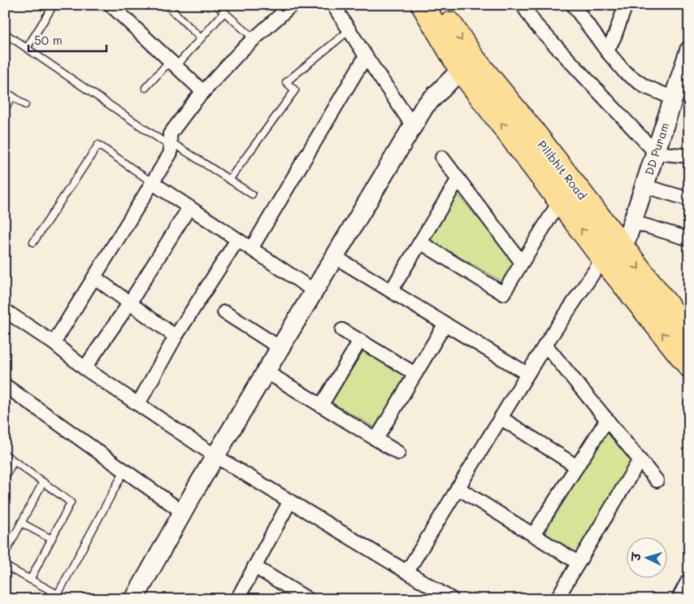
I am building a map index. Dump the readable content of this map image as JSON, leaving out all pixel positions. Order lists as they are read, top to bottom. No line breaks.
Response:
{"streets":{"highway":["Pilibhit Road"],"street":["DD Puram"]},"crossings":[["DD Puram","Pilibhit Road"]],"scale_bar":"50 m","north":"left"}
